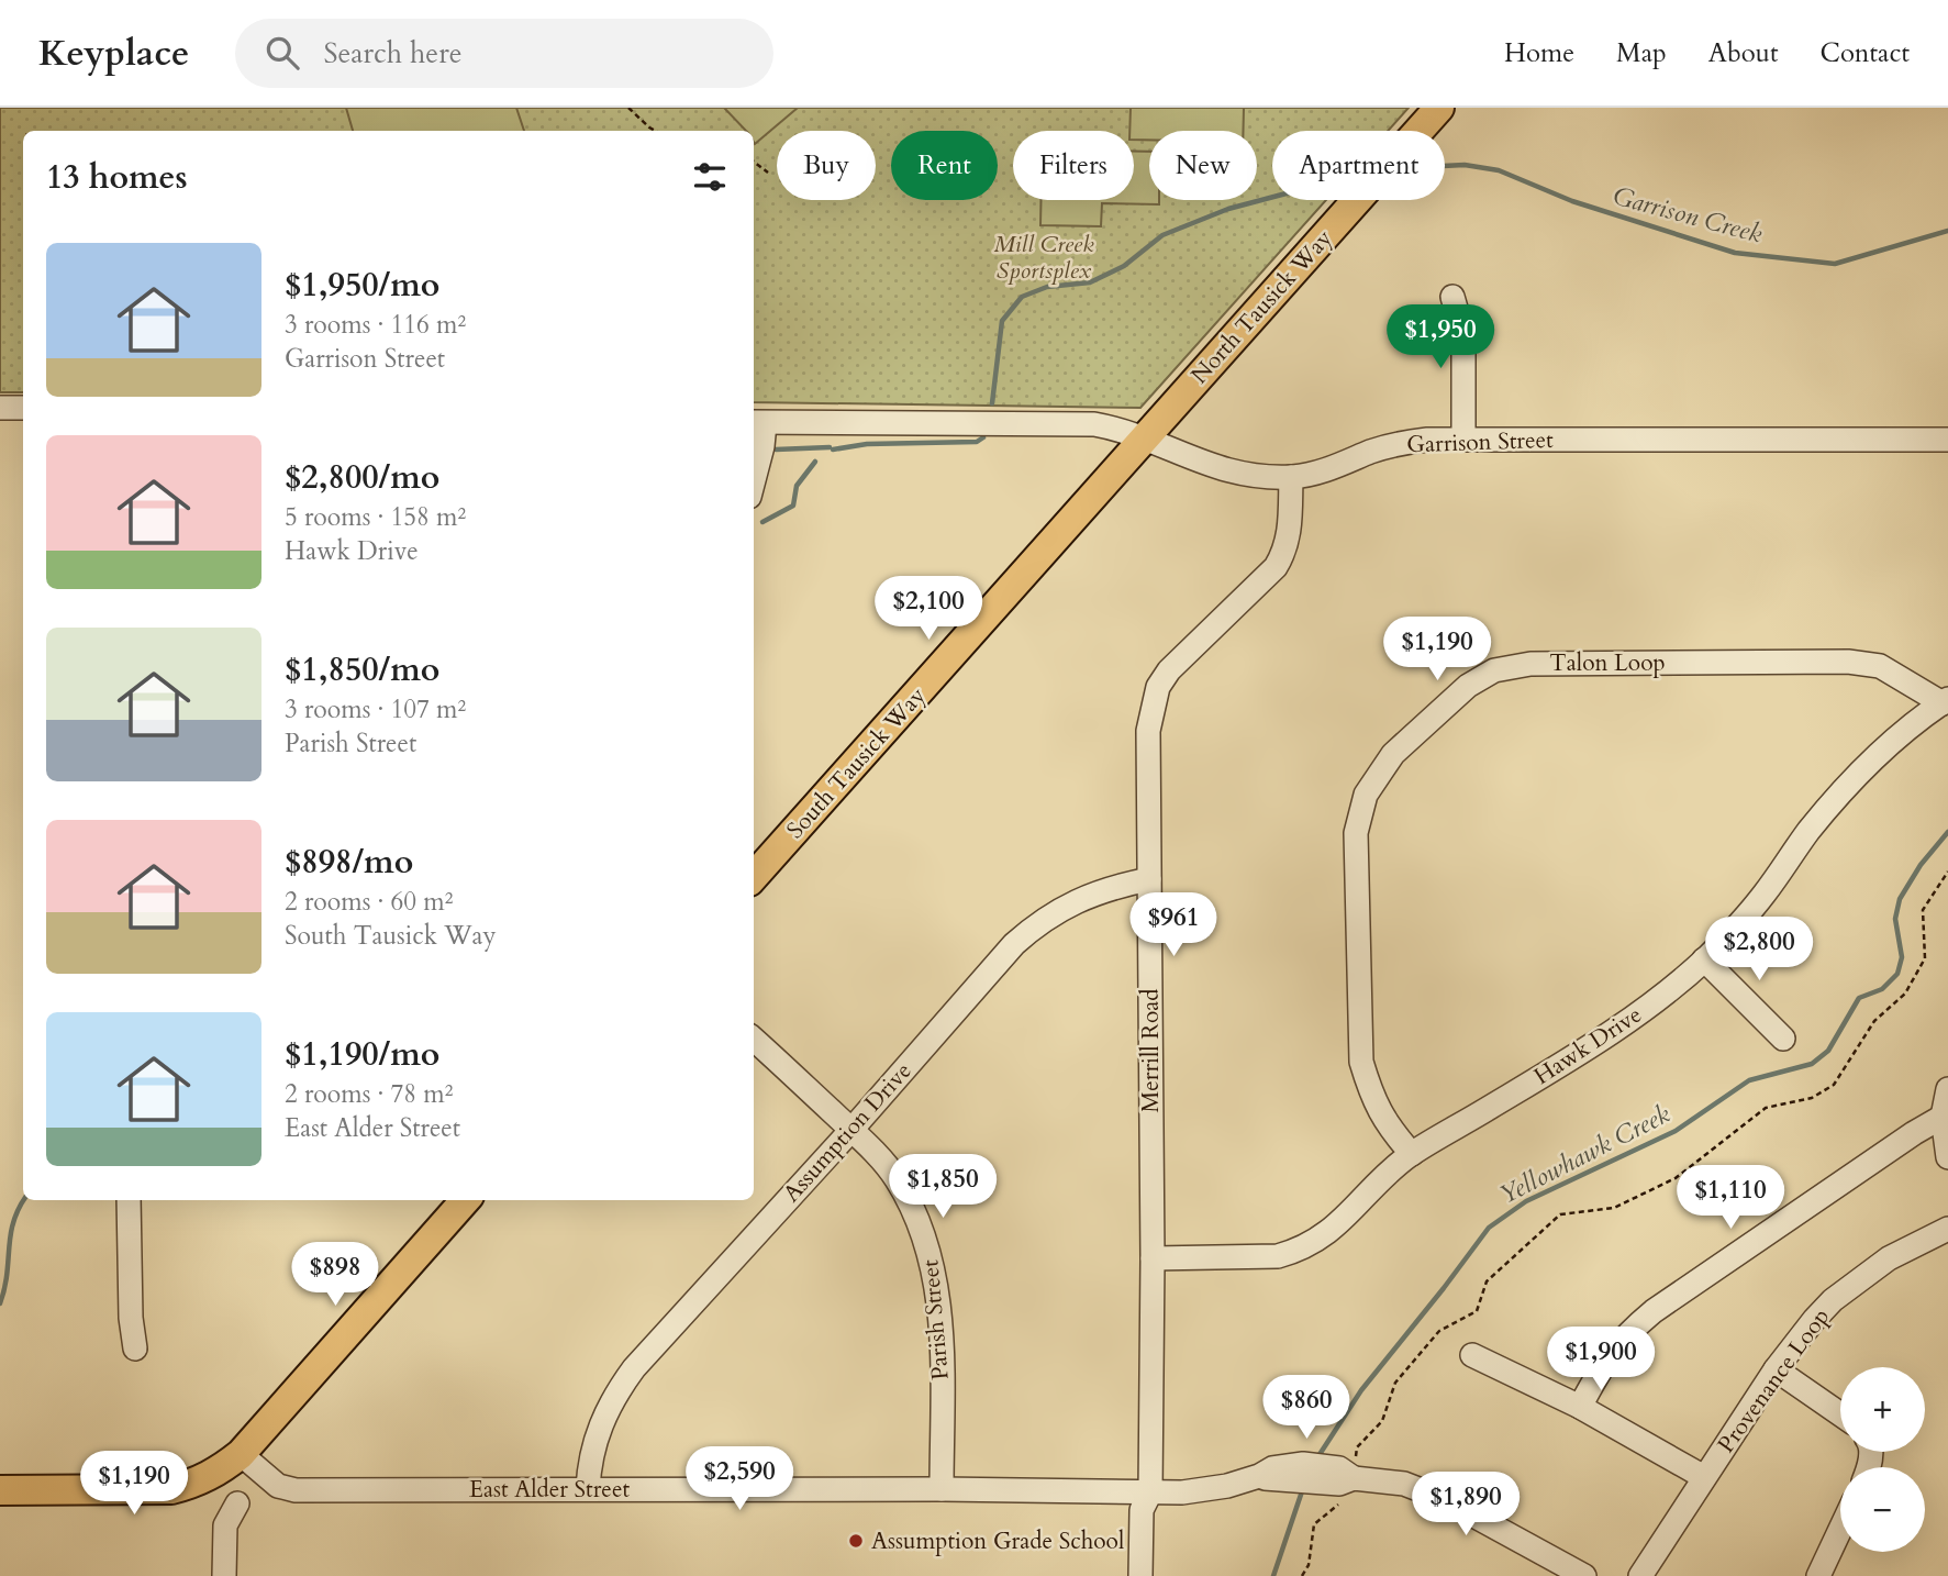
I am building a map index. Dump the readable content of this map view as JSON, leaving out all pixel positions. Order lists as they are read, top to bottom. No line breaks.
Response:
{"streets":{"main road":["North Tausick Way","South Tausick Way"],"street":["Garrison Street","Talon Loop","Hawk Drive","Merrill Road","Assumption Drive","Parish Street","Provenance Loop","East Alder Street"]},"crossings":[["North Tausick Way","Garrison Street"],["North Tausick Way","South Tausick Way"],["Garrison Street","South Tausick Way"],["Garrison Street","Merrill Road"],["Talon Loop","Hawk Drive"],["Hawk Drive","Merrill Road"],["Merrill Road","Assumption Drive"],["Merrill Road","East Alder Street"],["Assumption Drive","Parish Street"],["Assumption Drive","East Alder Street"],["Parish Street","East Alder Street"]],"water":["Garrison Creek","Yellowhawk Creek"],"parks":["Mill Creek Sportsplex"],"places":["Assumption Grade School"],"page":{"header":"Keyplace","search":"Search here","nav":["Home","Map","About","Contact"],"chip":["Buy","Rent","Filters","New","Apartment"],"heading":"13 homes","list":[{"name":"$1,950/mo","note":"3 rooms · 116 m² · Garrison Street"},{"name":"$2,800/mo","note":"5 rooms · 158 m² · Hawk Drive"},{"name":"$1,850/mo","note":"3 rooms · 107 m² · Parish Street"},{"name":"$898/mo","note":"2 rooms · 60 m² · South Tausick Way"},{"name":"$1,190/mo","note":"2 rooms · 78 m² · East Alder Street"}],"price":["$1,950","$2,100","$1,190","$961","$2,800","$1,850","$1,110","$898","$1,900","$860","$2,590","$1,190","$1,890"],"map_buttons":["+","−"]}}
